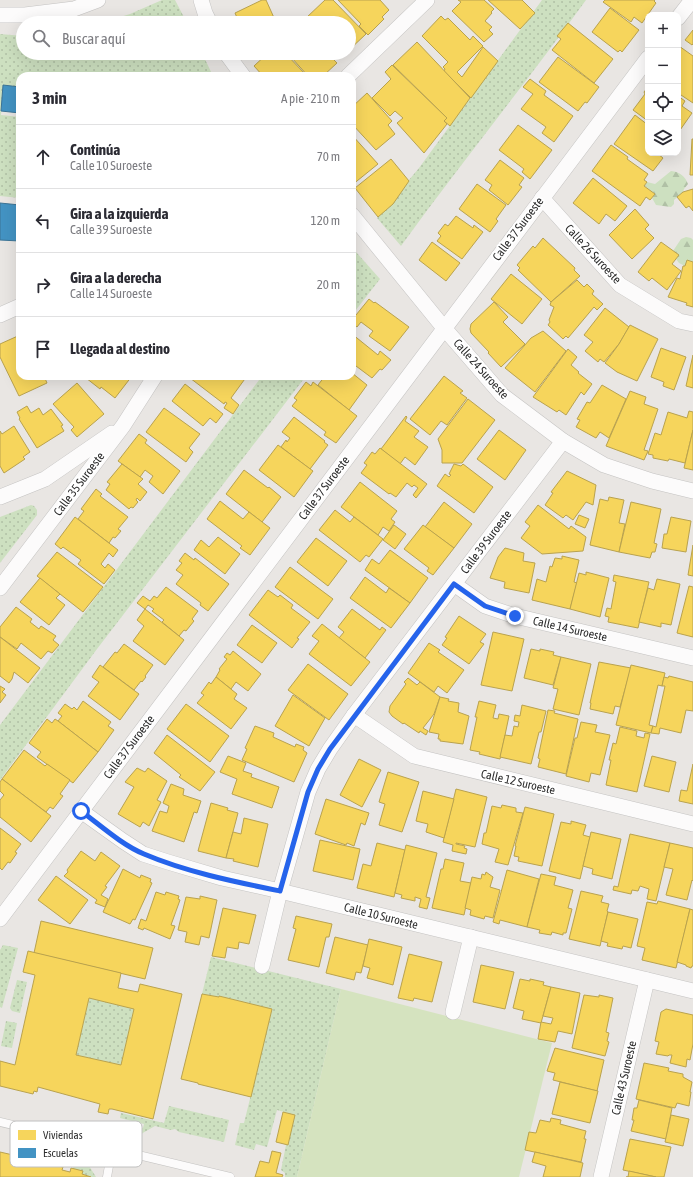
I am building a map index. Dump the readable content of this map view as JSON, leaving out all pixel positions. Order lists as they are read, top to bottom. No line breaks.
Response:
{"streets":{"street":["Calle 37 Suroeste","Calle 26 Suroeste","Calle 24 Suroeste","Calle 35 Suroeste","Calle 39 Suroeste","Calle 14 Suroeste","Calle 12 Suroeste","Calle 10 Suroeste","Calle 43 Suroeste"]},"crossings":[["Calle 37 Suroeste","Calle 26 Suroeste"],["Calle 37 Suroeste","Calle 24 Suroeste"],["Calle 37 Suroeste","Calle 10 Suroeste"],["Calle 24 Suroeste","Calle 39 Suroeste"],["Calle 39 Suroeste","Calle 14 Suroeste"],["Calle 39 Suroeste","Calle 12 Suroeste"],["Calle 39 Suroeste","Calle 10 Suroeste"],["Calle 10 Suroeste","Calle 43 Suroeste"]],"legend":["Viviendas","Escuelas"],"page":{"map_buttons":["+","−"],"search":"Buscar aquí","heading":["3 min","A pie · 210 m"],"list":[["Continúa","Calle 10 Suroeste","70 m"],["Gira a la izquierda","Calle 39 Suroeste","120 m"],["Gira a la derecha","Calle 14 Suroeste","20 m"],"Llegada al destino"]}}
